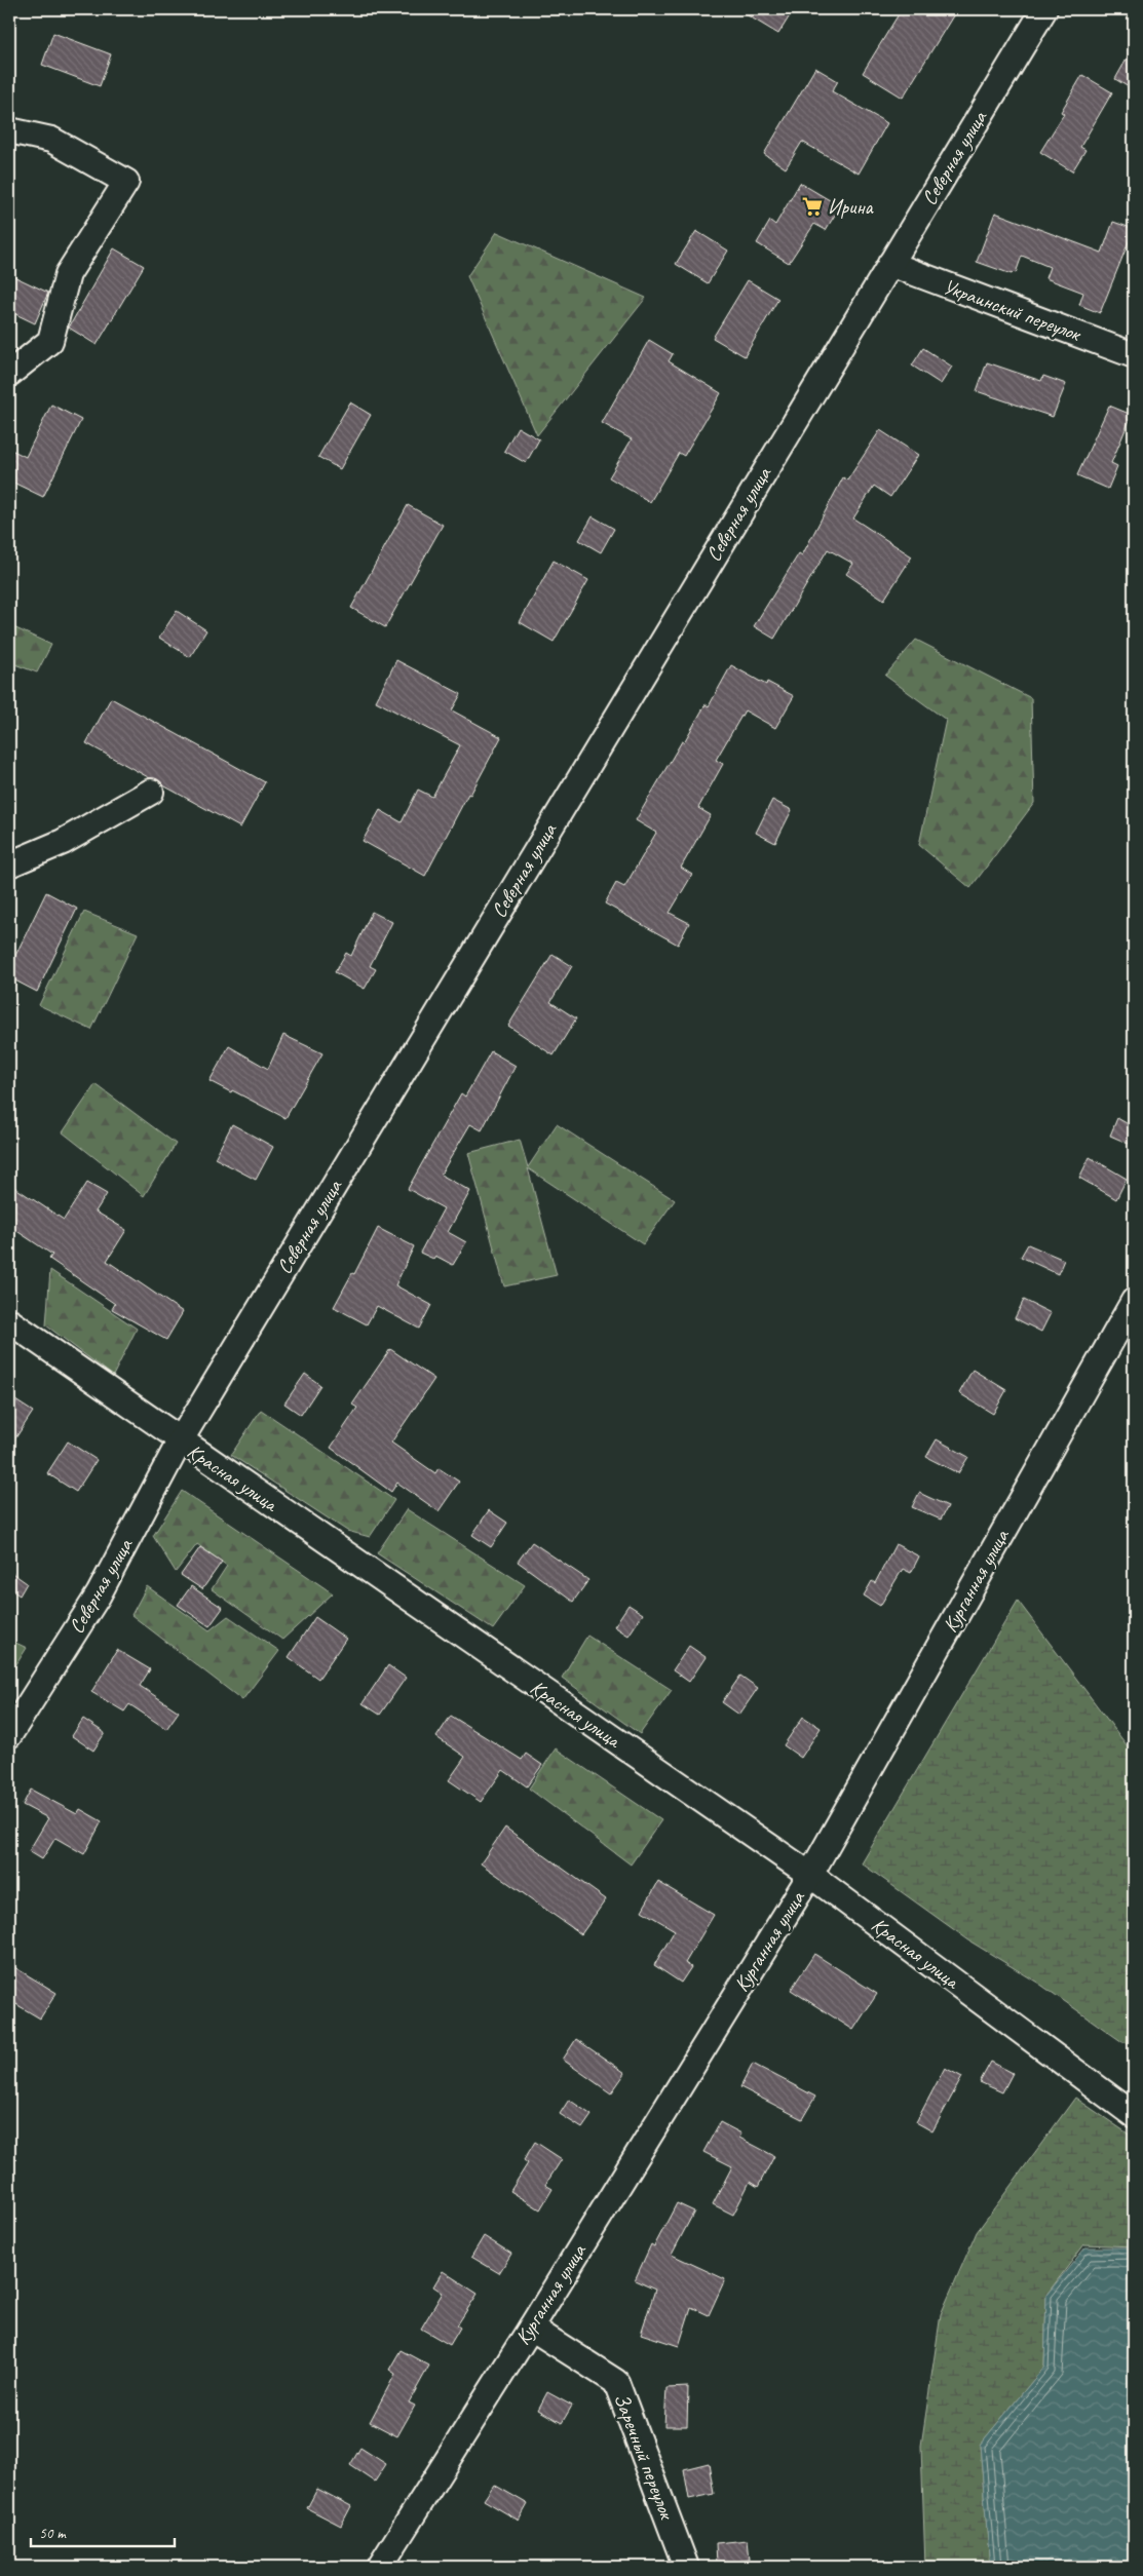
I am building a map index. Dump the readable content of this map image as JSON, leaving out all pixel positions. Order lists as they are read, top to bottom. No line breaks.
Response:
{"streets":{"street":["Северная улица","Украинский переулок","Красная улица","Курганная улица","Заречный переулок"]},"crossings":[["Северная улица","Украинский переулок"],["Северная улица","Красная улица"],["Красная улица","Курганная улица"],["Курганная улица","Заречный переулок"]],"places":{"supermarket":["Ирина"]},"scale_bar":"50 m"}
